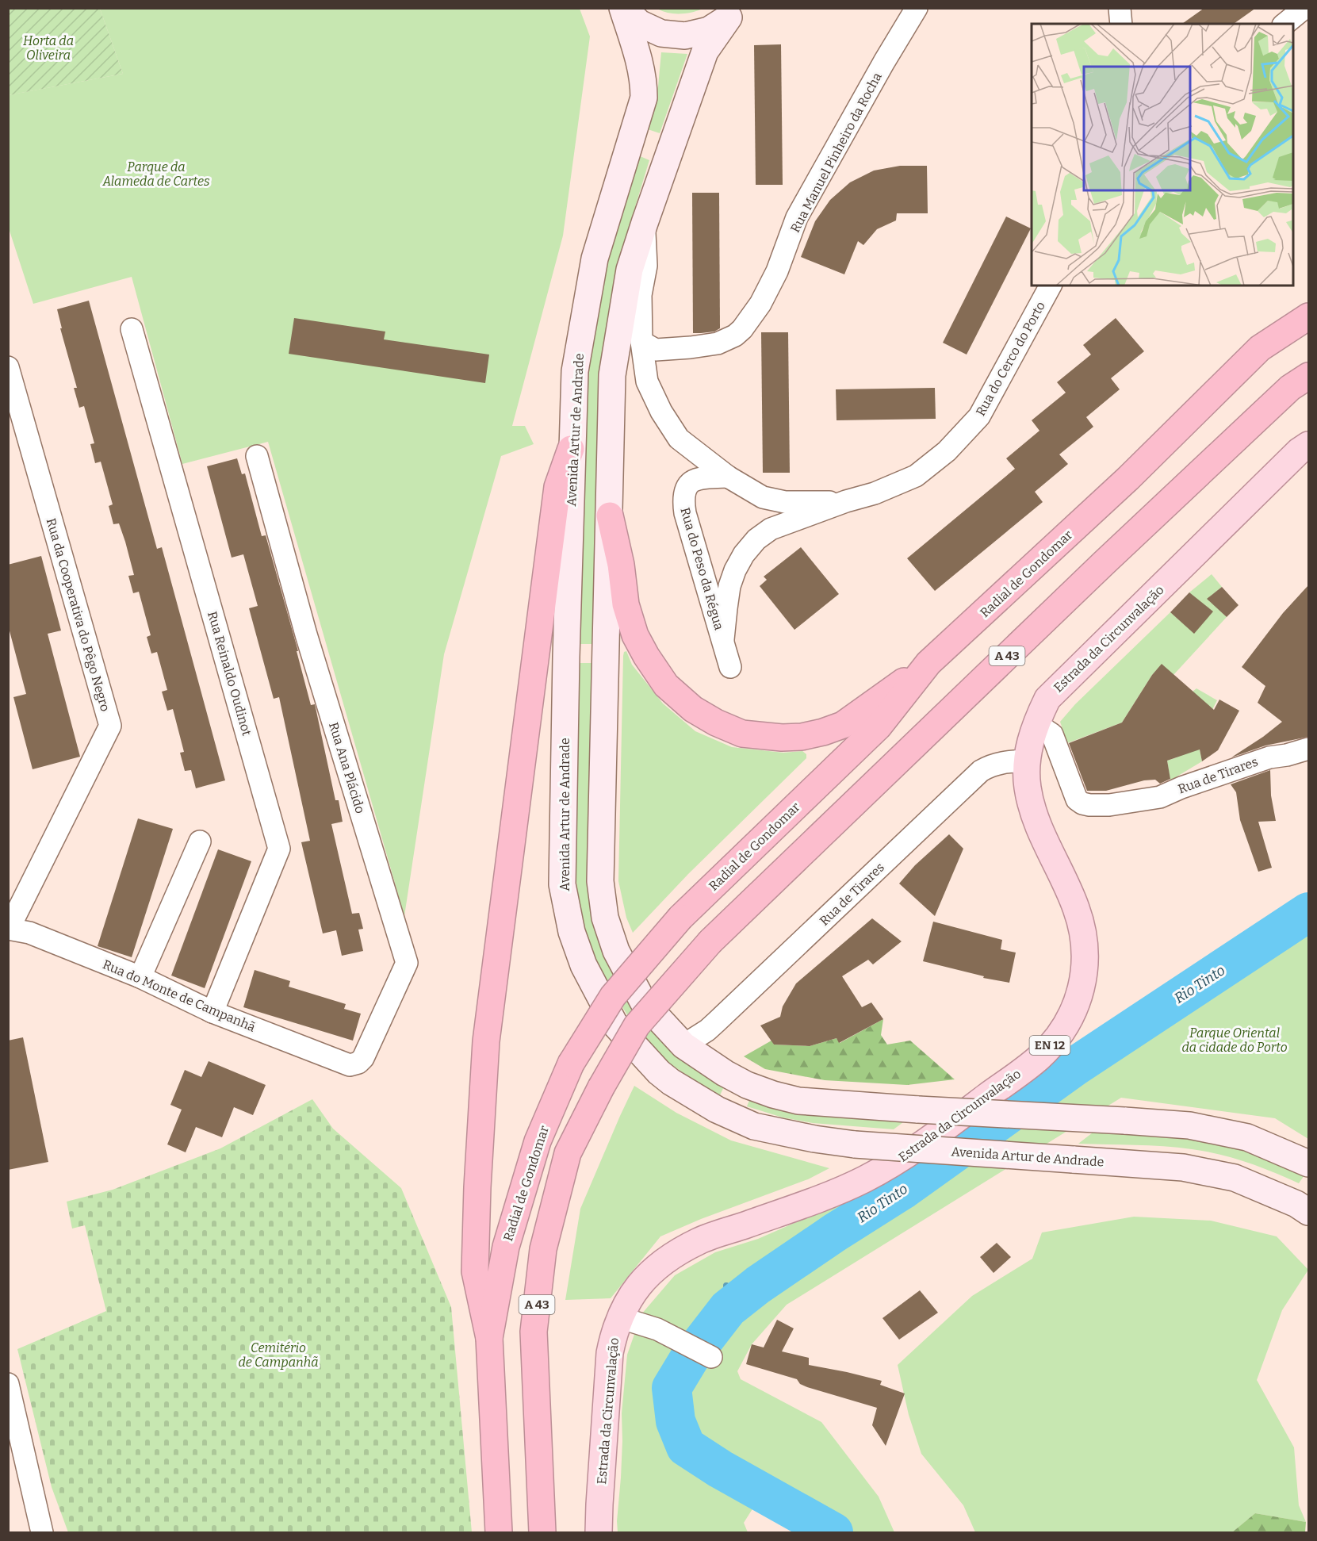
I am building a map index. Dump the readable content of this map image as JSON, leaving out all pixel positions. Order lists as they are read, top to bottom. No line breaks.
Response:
{"streets":{"highway":["Radial de Gondomar","A 43"],"main road":["Avenida Artur de Andrade","Estrada da Circunvalação","EN 12"],"street":["Rua Manuel Pinheiro da Rocha","Rua do Cerco do Porto","Rua do Peso da Régua","Rua da Cooperativa do Pêgo Negro","Rua Reinaldo Oudinot","Rua Ana Plácido","Rua de Tirares","Rua do Monte de Campanhã"]},"crossings":[["Rua do Cerco do Porto","Rua do Peso da Régua"],["Rua da Cooperativa do Pêgo Negro","Rua do Monte de Campanhã"],["Estrada da Circunvalação","Rua de Tirares"],["Rua Reinaldo Oudinot","Rua do Monte de Campanhã"],["Rua Ana Plácido","Rua do Monte de Campanhã"]],"water":["Rio Tinto"],"parks":["Horta da Oliveira","Parque da Alameda de Cartes","Parque Oriental da cidade do Porto","Cemitério de Campanhã"]}
